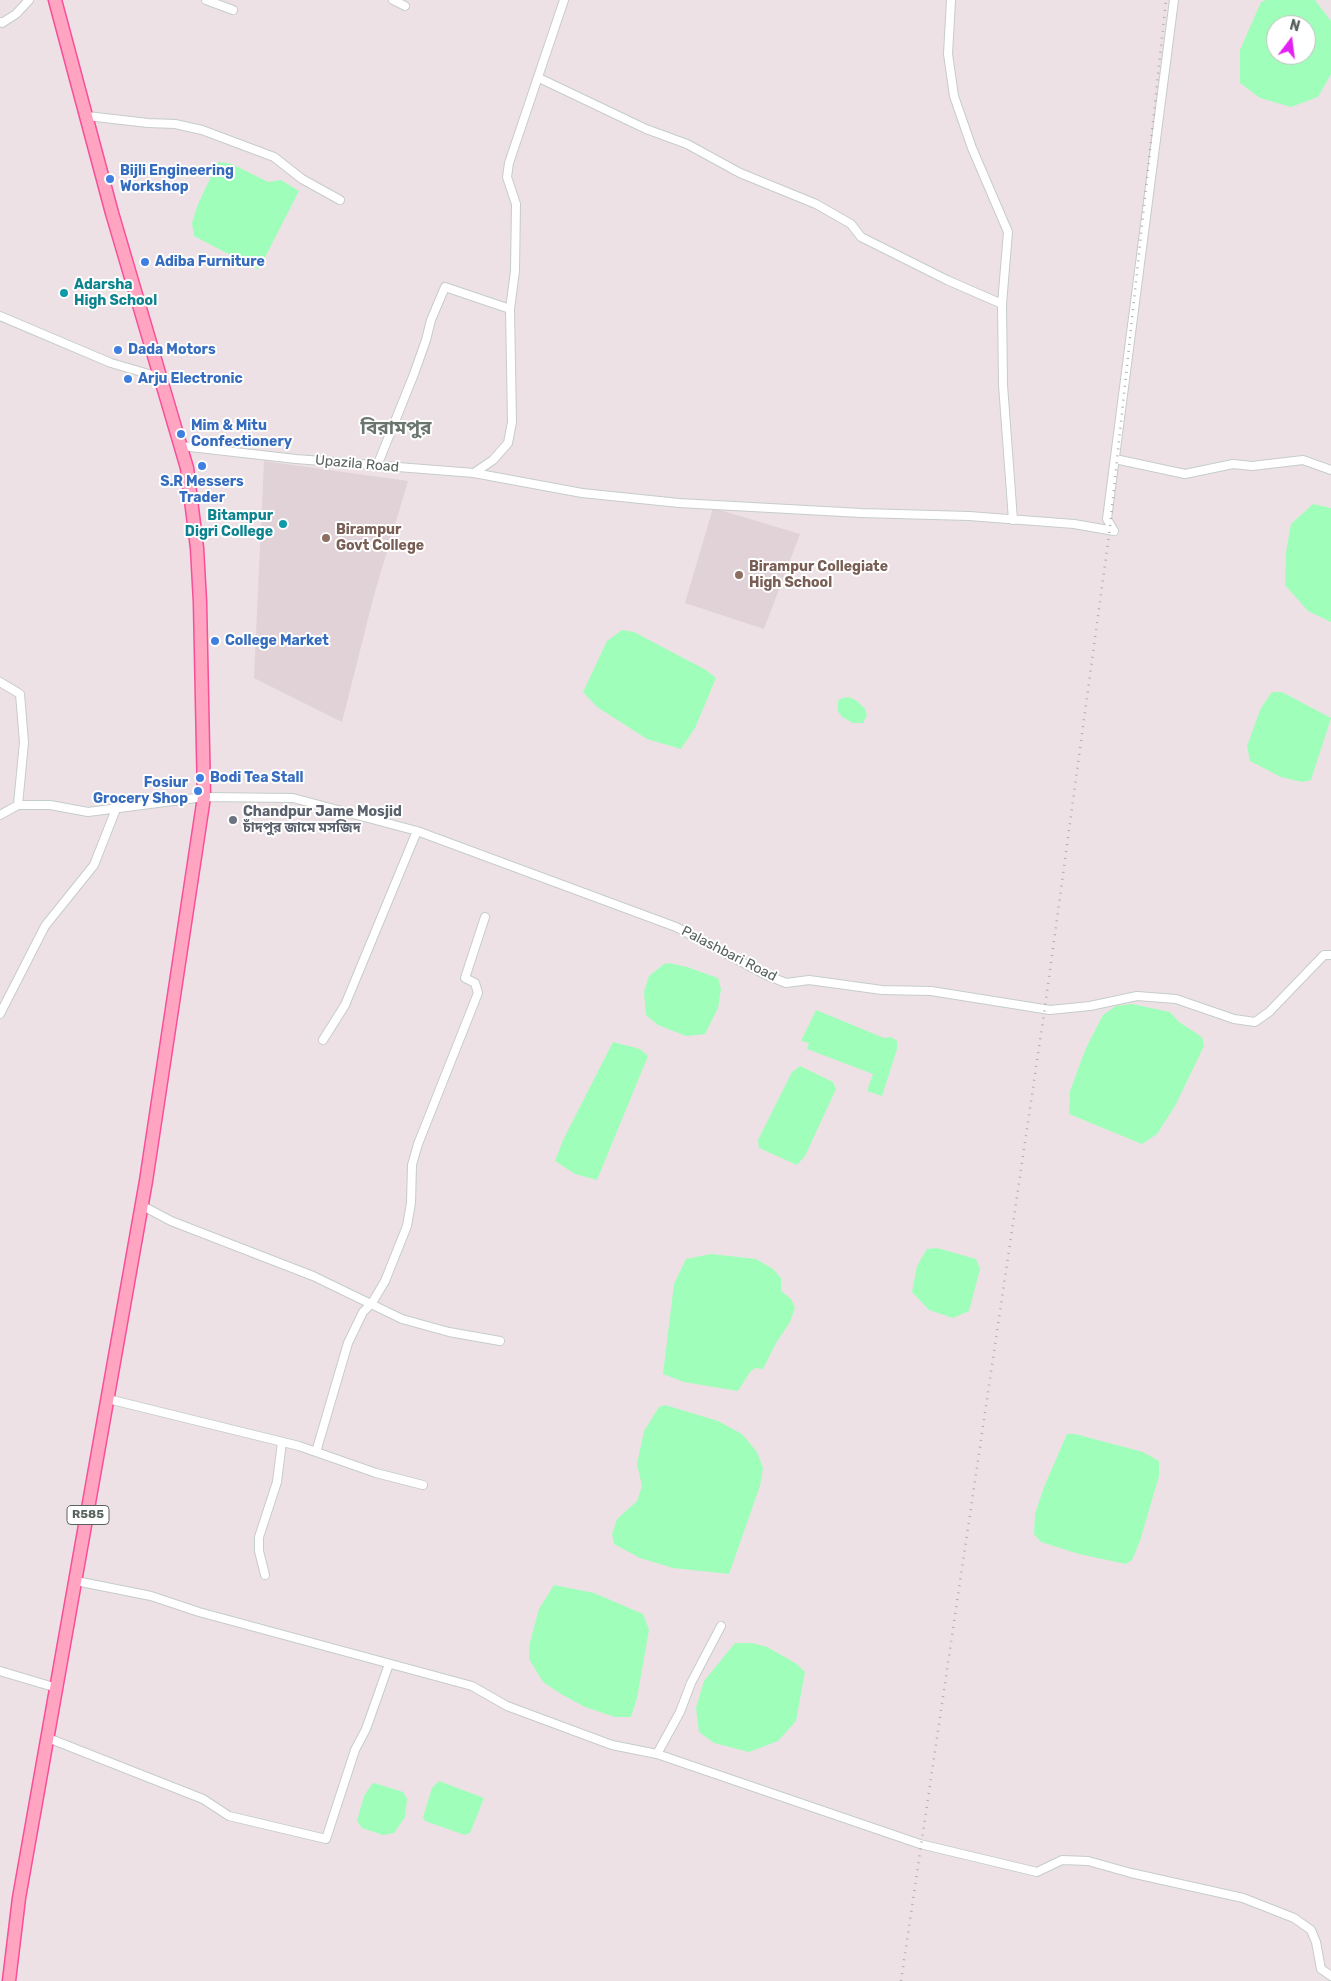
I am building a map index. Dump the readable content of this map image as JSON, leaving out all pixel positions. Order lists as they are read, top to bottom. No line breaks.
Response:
{"streets":{"main road":["R585"],"street":["Upazila Road","Palashbari Road"]},"crossings":[["Upazila Road","R585"],["Palashbari Road","R585"]],"districts":["বিরামপুর"],"places":["Bijli Engineering Workshop","Adiba Furniture","Adarsha High School","Dada Motors","Arju Electronic","Mim & Mitu Confectionery","S.R Messers Trader","Bitampur Digri College","Birampur Govt College","Birampur Collegiate High School","College Market","Bodi Tea Stall","Fosiur Grocery Shop","Chandpur Jame Mosjid চাঁদপুর জামে মসজিদ"],"north":"top"}
